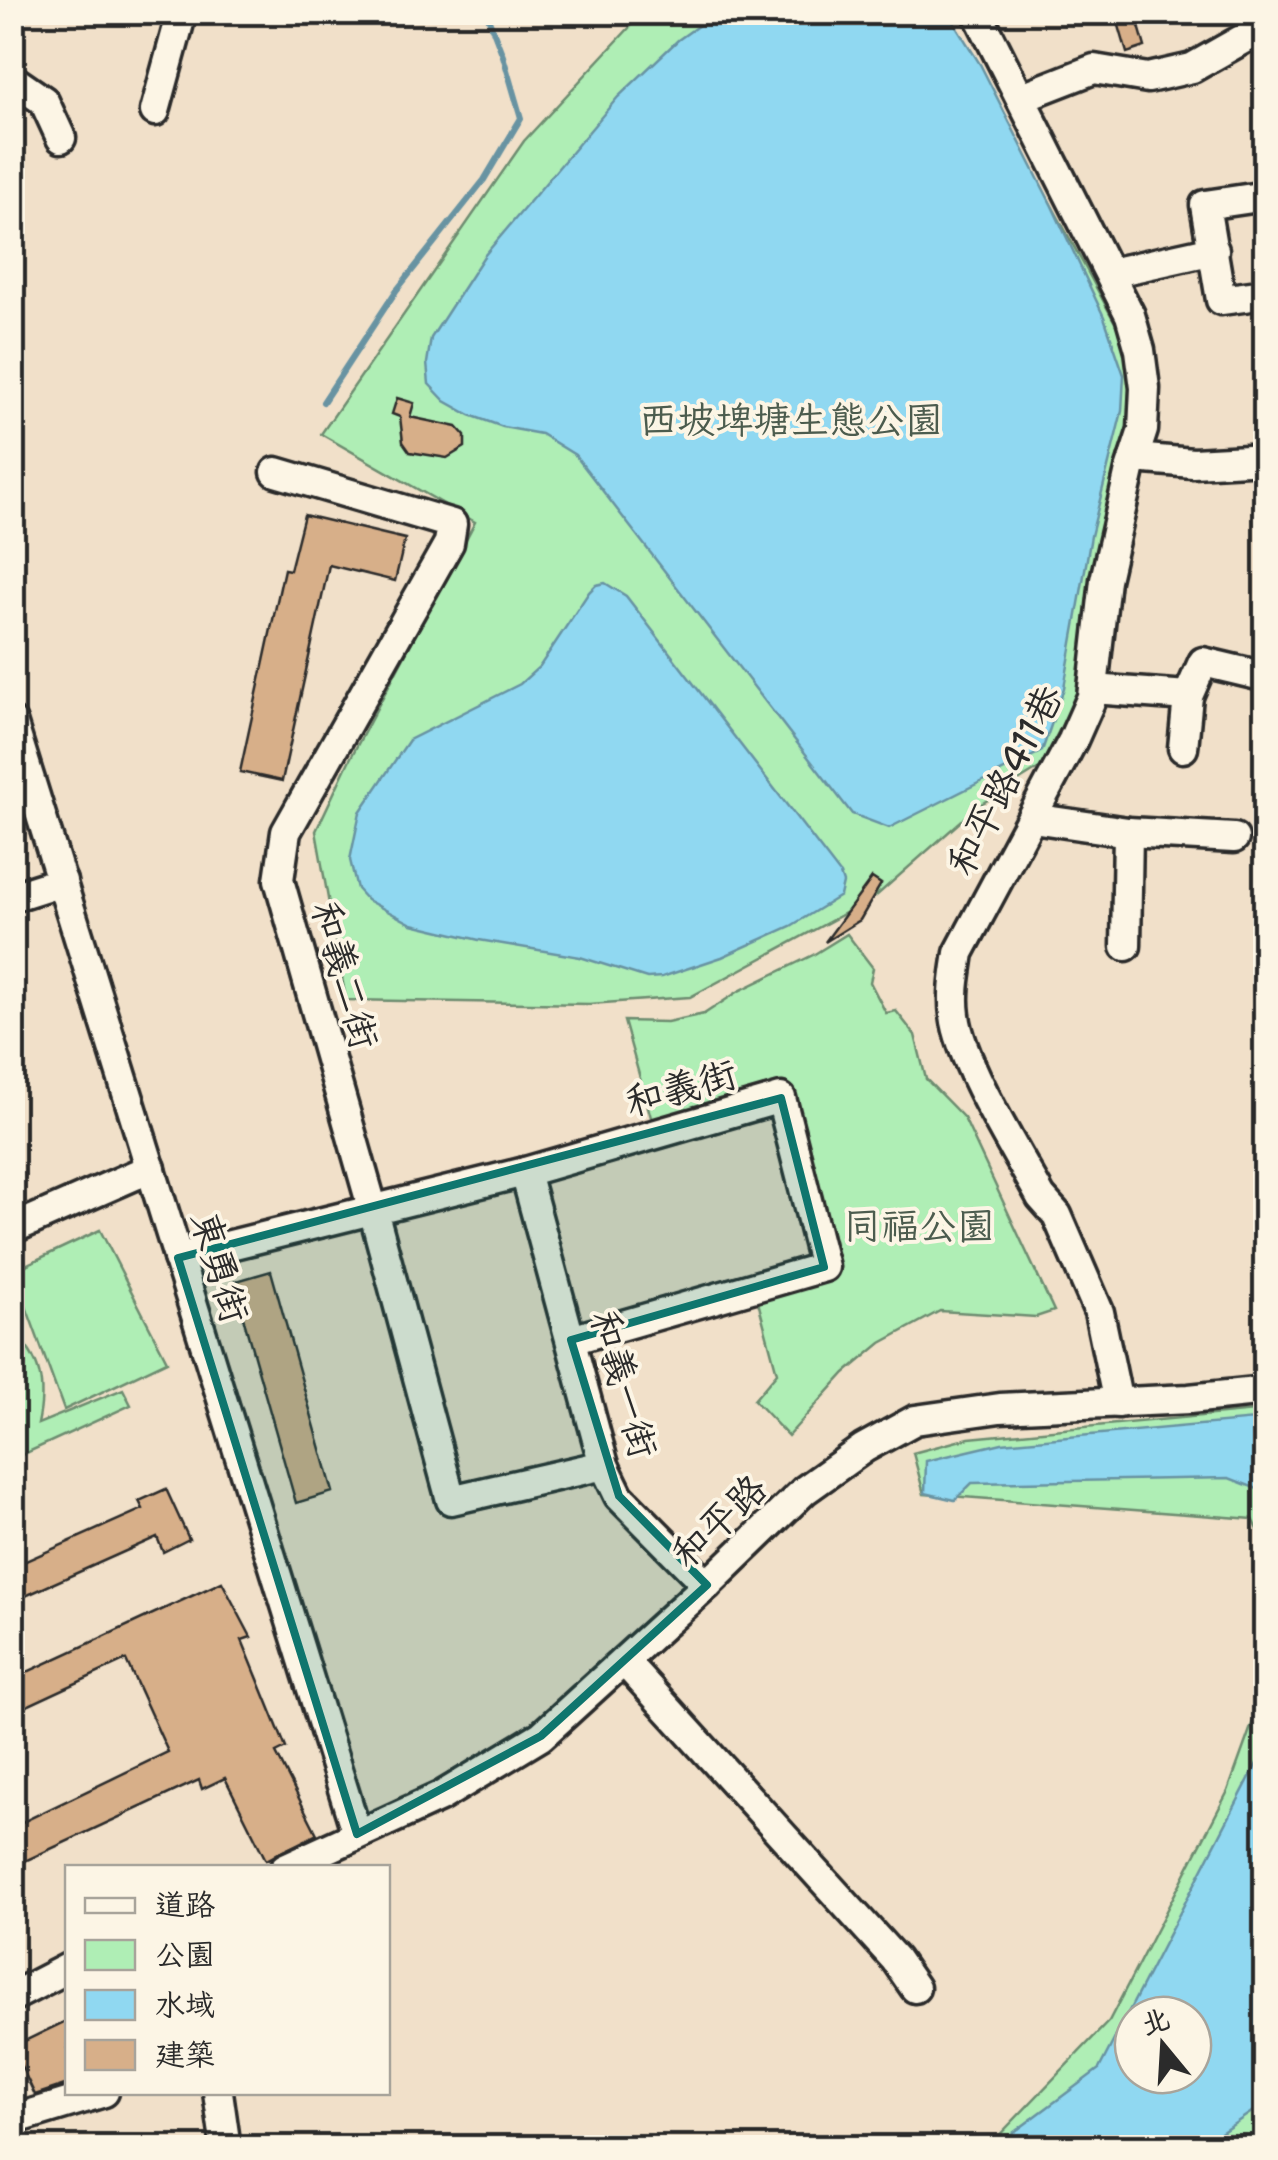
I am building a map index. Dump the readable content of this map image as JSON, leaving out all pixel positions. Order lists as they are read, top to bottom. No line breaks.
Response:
{"streets":{"street":["和平路411巷","和義二街","和義街","東勇街","和義一街","和平路"]},"crossings":[["和平路411巷","和平路"],["和義二街","和義街"],["和義二街","和義一街"],["和義街","東勇街"],["和義街","和義一街"],["東勇街","和平路"],["和義一街","和平路"]],"parks":["西坡埤塘生態公園","同福公園"],"legend":["道路","公園","水域","建築"],"north":"top"}
